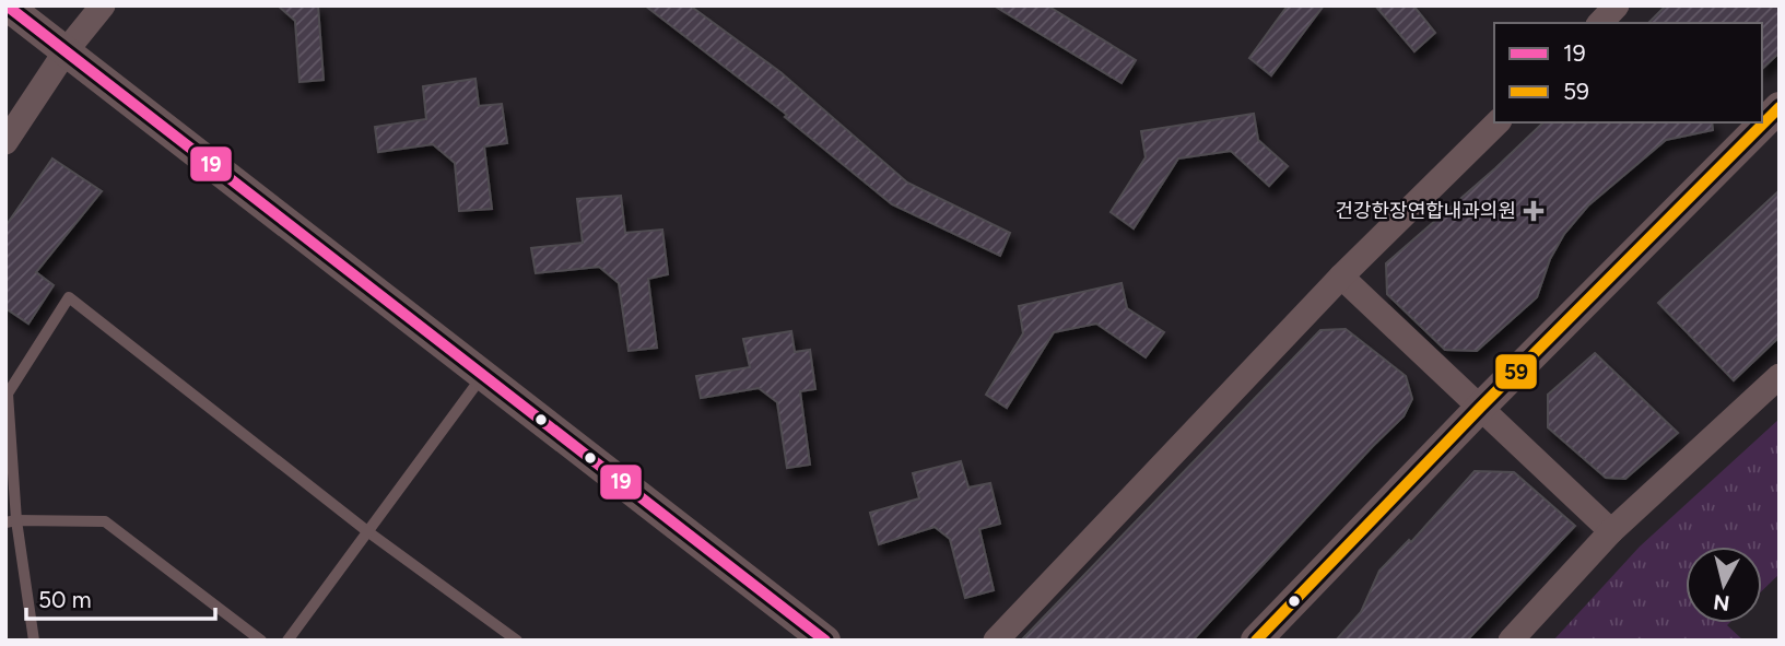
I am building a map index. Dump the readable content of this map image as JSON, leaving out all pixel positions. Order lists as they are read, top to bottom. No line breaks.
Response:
{"places":{"health":["건강한장연합내과의원"]},"lines":["transit line 19","transit line 59"],"legend":["19","59"],"scale_bar":"50 m","north":"bottom"}
